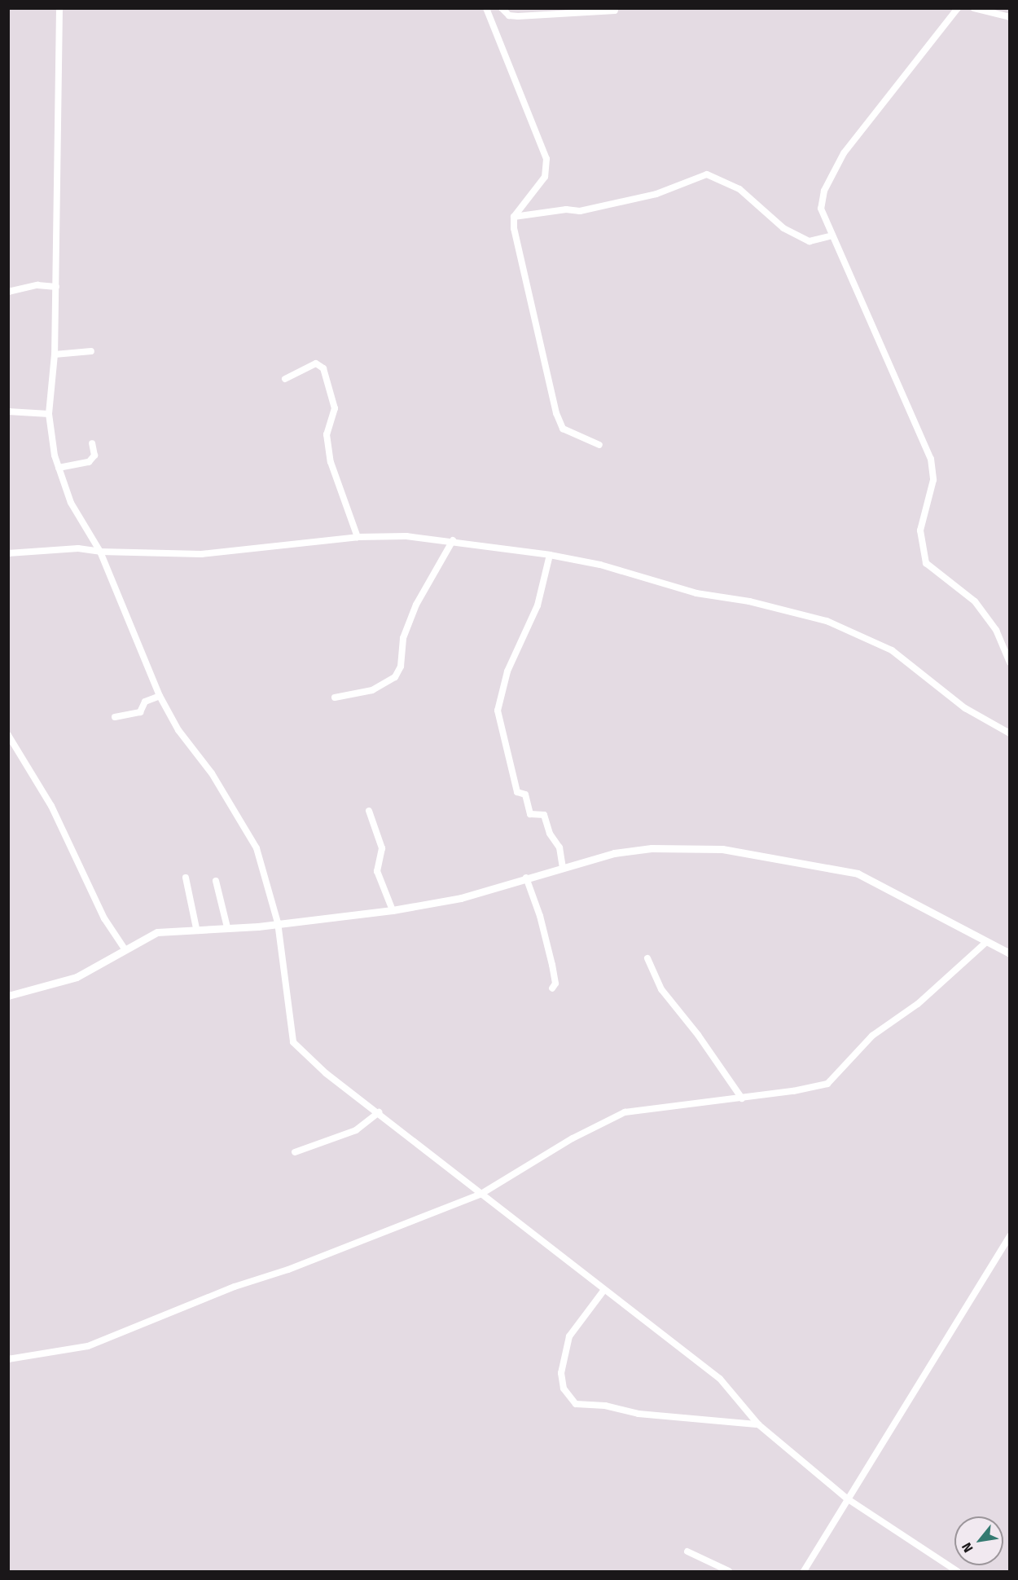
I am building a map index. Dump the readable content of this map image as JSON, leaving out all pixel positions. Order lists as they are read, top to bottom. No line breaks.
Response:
{"north":"bottom left"}
